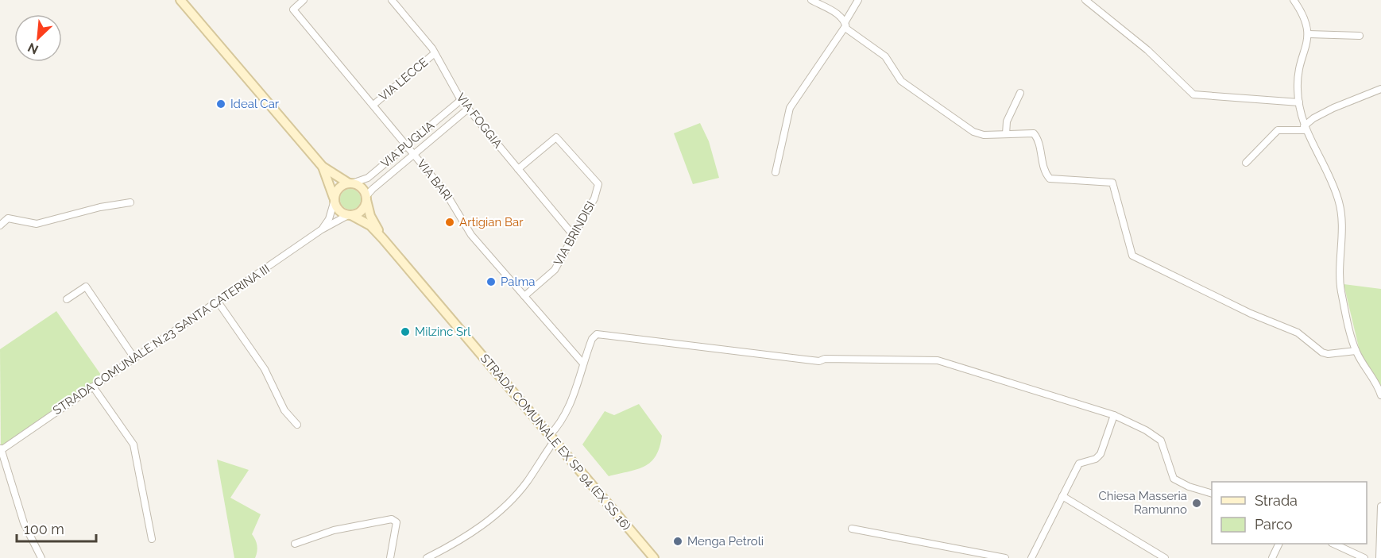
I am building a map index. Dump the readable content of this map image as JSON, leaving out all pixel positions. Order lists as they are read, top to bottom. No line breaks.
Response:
{"streets":{"main road":["STRADA COMUNALE EX SP 94 (EX SS 16)"],"street":["VIA LECCE","VIA FOGGIA","VIA PUGLIA","VIA BARI","VIA BRINDISI","STRADA COMUNALE N.23 SANTA CATERINA III"]},"crossings":[["VIA LECCE","VIA FOGGIA"],["VIA LECCE","VIA BARI"],["VIA FOGGIA","VIA PUGLIA"],["VIA FOGGIA","VIA BRINDISI"],["VIA PUGLIA","VIA BARI"],["VIA PUGLIA","STRADA COMUNALE N.23 SANTA CATERINA III"],["VIA PUGLIA","STRADA COMUNALE EX SP 94 (EX SS 16)"],["VIA BARI","VIA BRINDISI"],["STRADA COMUNALE N.23 SANTA CATERINA III","STRADA COMUNALE EX SP 94 (EX SS 16)"]],"places":["Ideal Car","Artigian Bar","Palma","Milzinc Srl","Chiesa Masseria Ramunno","Menga Petroli"],"legend":["Strada","Parco"],"scale_bar":"100 m","north":"bottom left"}
